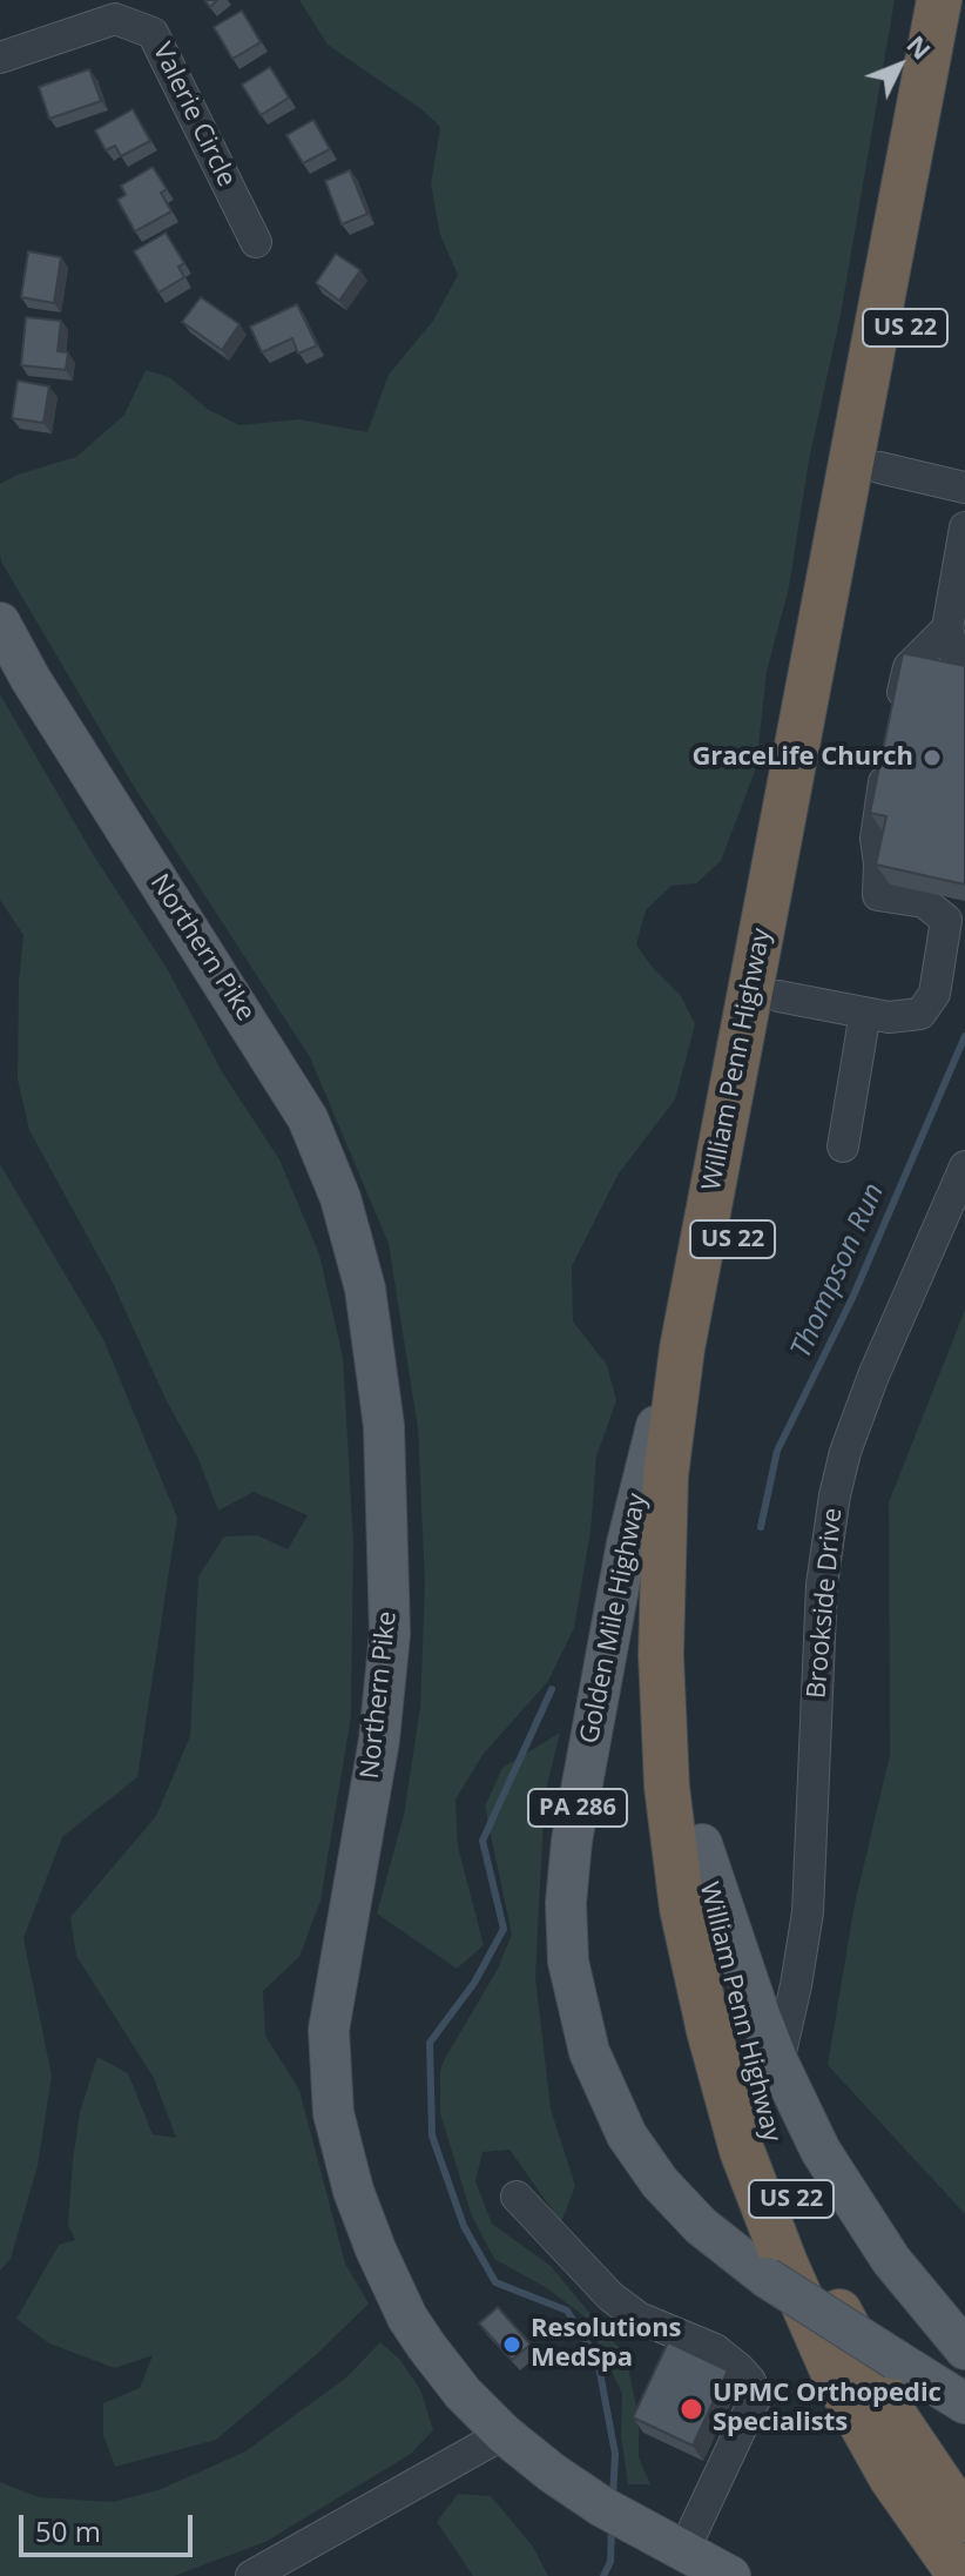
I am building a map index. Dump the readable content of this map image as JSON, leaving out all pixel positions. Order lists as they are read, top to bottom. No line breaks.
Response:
{"streets":{"highway":["US 22","William Penn Highway"],"main road":["Northern Pike","Golden Mile Highway","PA 286"],"street":["Valerie Circle","Brookside Drive"]},"crossings":[["William Penn Highway","Golden Mile Highway"]],"water":["Thompson Run"],"places":["GraceLife Church","Resolutions MedSpa","UPMC Orthopedic Specialists"],"scale_bar":"50 m","north":"top right"}
